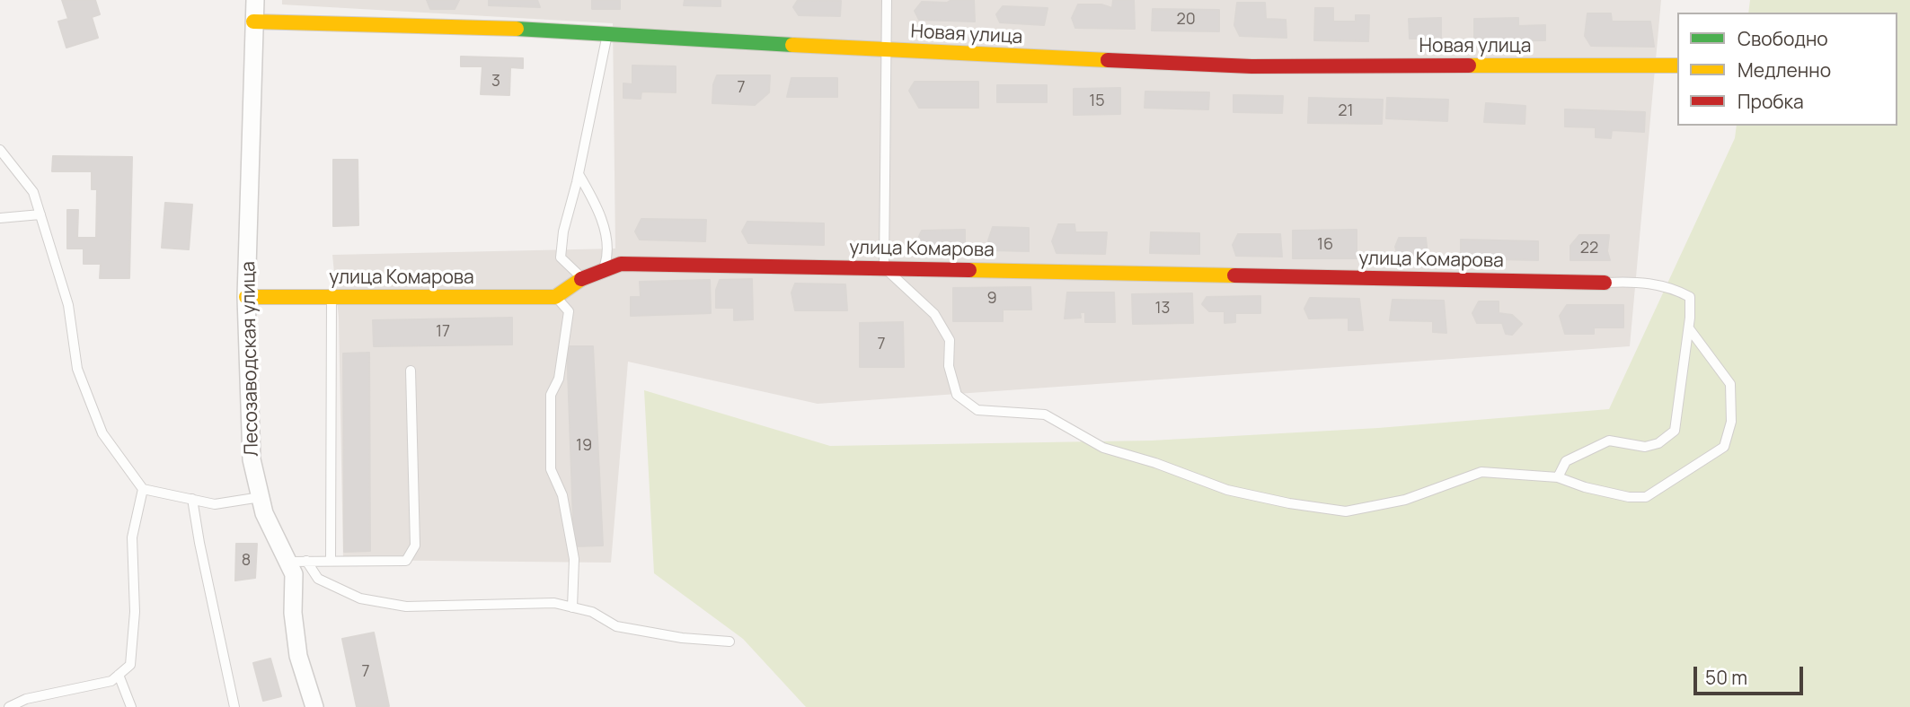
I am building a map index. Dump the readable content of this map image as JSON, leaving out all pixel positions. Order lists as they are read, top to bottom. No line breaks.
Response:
{"streets":{"street":["Новая улица","улица Комарова","Лесозаводская улица"]},"crossings":[["Новая улица","Лесозаводская улица"],["улица Комарова","Лесозаводская улица"]],"house_numbers":["20","3","7","15","21","16","22","9","13","17","7","19","8","7"],"legend":["Свободно","Медленно","Пробка"],"scale_bar":"50 m"}
